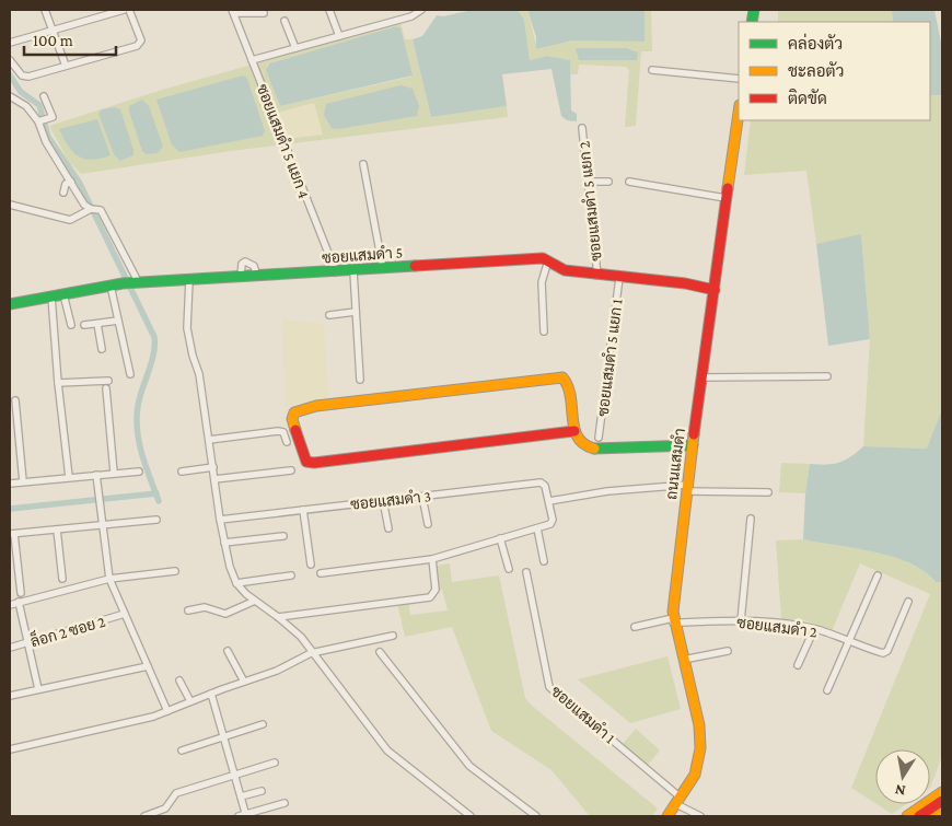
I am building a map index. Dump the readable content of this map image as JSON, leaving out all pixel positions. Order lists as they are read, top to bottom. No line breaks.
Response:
{"streets":{"main road":["ซอยแสมดำ 5","ถนนแสมดำ"],"street":["ซอยแสมดำ 5 แยก 4","ซอยแสมดำ 5 แยก 2","ซอยแสมดำ 5 แยก 1","ซอยแสมดำ 3","ซอยแสมดำ 2","ล็อก 2 ซอย 2","ซอยแสมดำ 1"]},"crossings":[["ซอยแสมดำ 5 แยก 4","ซอยแสมดำ 5"],["ซอยแสมดำ 5 แยก 2","ซอยแสมดำ 5"],["ซอยแสมดำ 5","ซอยแสมดำ 5 แยก 1"],["ซอยแสมดำ 5","ถนนแสมดำ"],["ถนนแสมดำ","ซอยแสมดำ 2"],["ถนนแสมดำ","ซอยแสมดำ 1"]],"legend":["คล่องตัว","ชะลอตัว","ติดขัด"],"scale_bar":"100 m","north":"bottom"}
